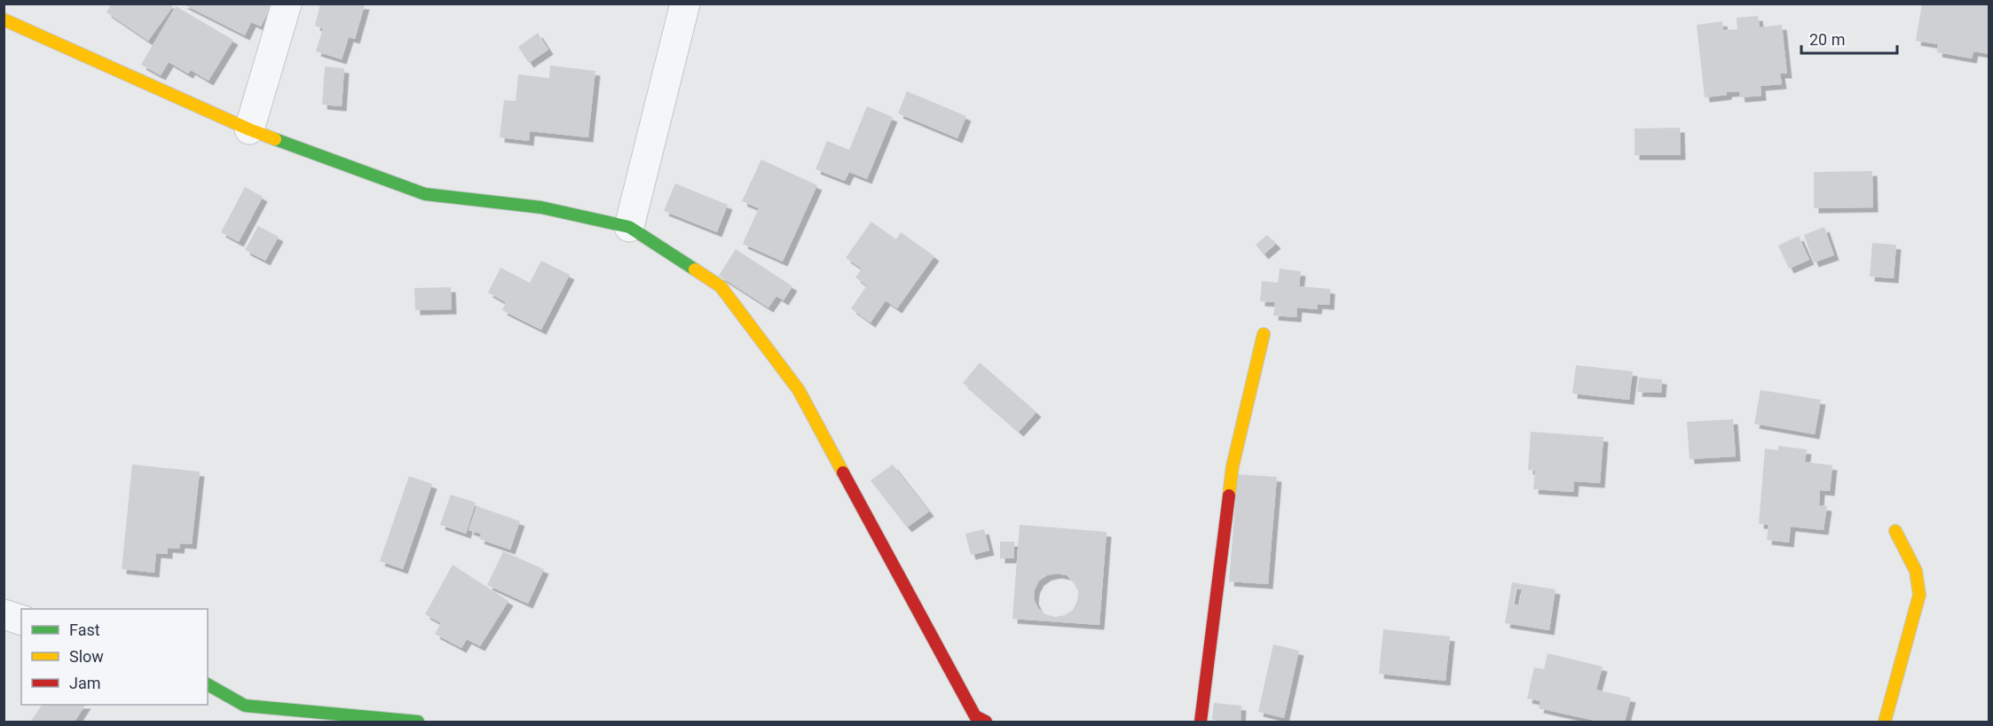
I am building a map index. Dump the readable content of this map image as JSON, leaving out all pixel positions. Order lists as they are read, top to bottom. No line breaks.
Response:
{"legend":["Fast","Slow","Jam"],"scale_bar":"20 m"}
